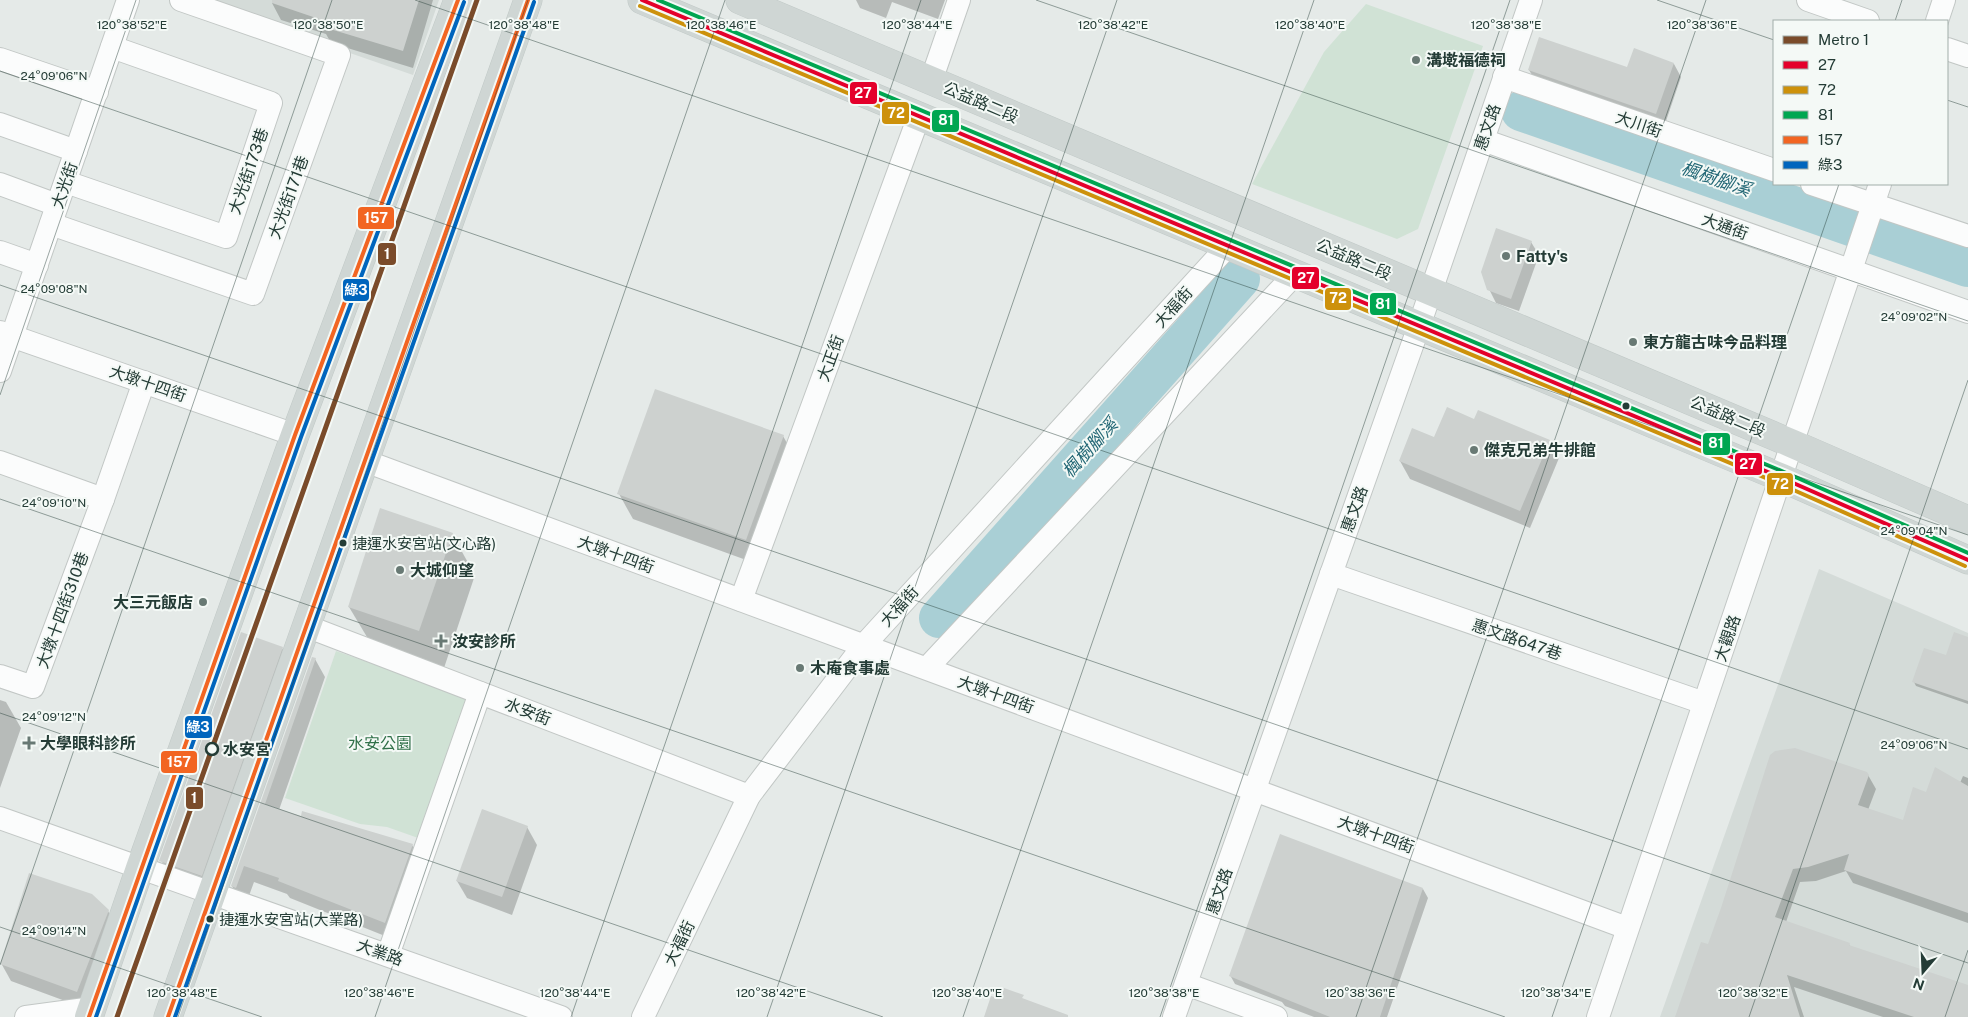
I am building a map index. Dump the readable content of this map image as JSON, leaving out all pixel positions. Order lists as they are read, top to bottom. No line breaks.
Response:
{"streets":{"main road":["公益路二段"],"street":["大川街","惠文路","大光街173巷","大光街","大光街171巷","大通街","大福街","大正街","大墩十四街","大墩十四街310巷","大觀路","惠文路647巷","水安街","大業路"]},"crossings":[["公益路二段","惠文路"],["公益路二段","大觀路"],["大川街","惠文路"],["惠文路","大通街"],["惠文路","大墩十四街"],["惠文路","惠文路647巷"],["大光街173巷","大光街"],["大光街","大光街171巷"],["大光街","大墩十四街"],["大通街","大觀路"],["大福街","大墩十四街"],["大福街","水安街"],["大正街","大墩十四街"],["大墩十四街","大墩十四街310巷"],["大墩十四街","大觀路"],["大觀路","惠文路647巷"]],"water":["楓樹腳溪"],"parks":["水安公園"],"places":{"other":["溝墘福德祠","Fatty's","東方龍古味今品料理","傑克兄弟牛排館","捷運水安宮站(文心路)","大城仰望","大三元飯店","木庵食事處","水安宮","捷運水安宮站(大業路)"],"health":["汝安診所","大學眼科診所"]},"lines":["metro line 1","transit line 27","transit line 81","transit line 157","transit line 綠3","transit line 72"],"legend":["Metro 1","27","72","81","157","綠3"],"north":"bottom","coordinates":["120°38'52\"E","120°38'48\"E","120°38'46\"E","120°38'44\"E","120°38'42\"E","120°38'40\"E","120°38'38\"E","120°38'36\"E","120°38'50\"E","24°09'06\"N","24°09'08\"N","24°09'02\"N","24°09'10\"N","24°09'04\"N","24°09'12\"N","24°09'14\"N","120°38'34\"E","120°38'32\"E"]}
